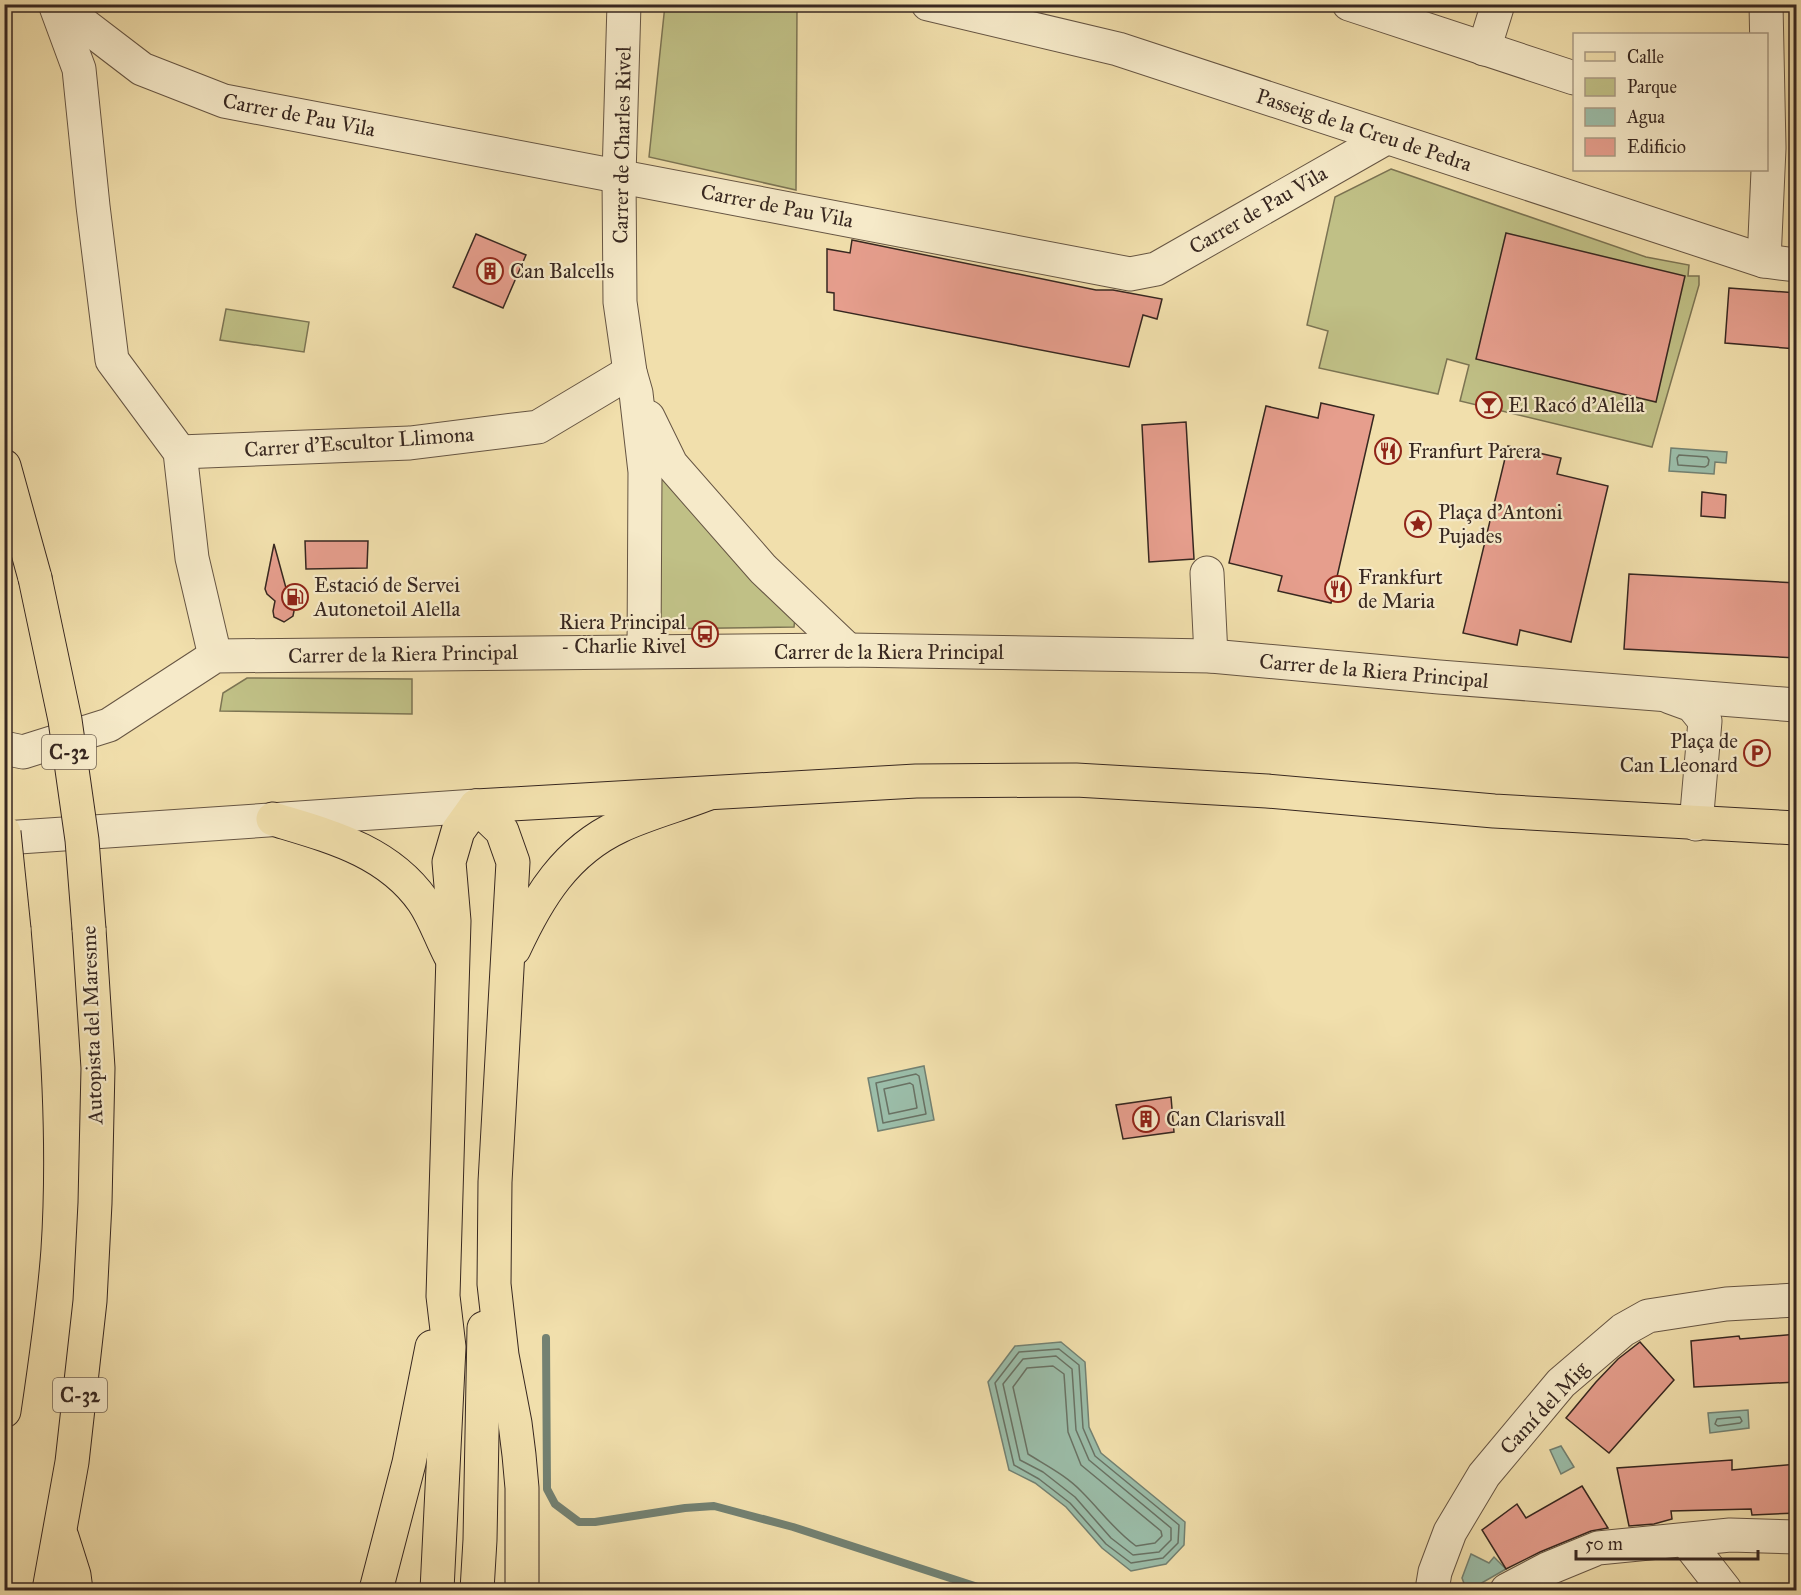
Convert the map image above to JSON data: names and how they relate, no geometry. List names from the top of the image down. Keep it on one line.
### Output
{"streets":{"main road":["C-32","Autopista del Maresme"],"street":["Carrer de Pau Vila","Passeig de la Creu de Pedra","Carrer de Charles Rivel","Carrer d'Escultor Llimona","Carrer de la Riera Principal","Camí del Mig"]},"crossings":[["Carrer de Pau Vila","Passeig de la Creu de Pedra"],["Carrer de Pau Vila","Carrer de Charles Rivel"],["Carrer de Charles Rivel","Carrer d'Escultor Llimona"],["Carrer de Charles Rivel","Carrer de la Riera Principal"]],"places":{"building":["Can Balcells","Can Clarisvall"],"bar":["El Racó d'Alella"],"restaurant":["Franfurt Parera","Frankfurt de Maria"],"place":["Plaça d'Antoni Pujades"],"fuel station":["Estació de Servei Autonetoil Alella"],"bus stop":["Riera Principal - Charlie Rivel"],"parking":["Plaça de Can Lleonard"]},"legend":["Calle","Parque","Agua","Edificio"],"scale_bar":"50 m"}
